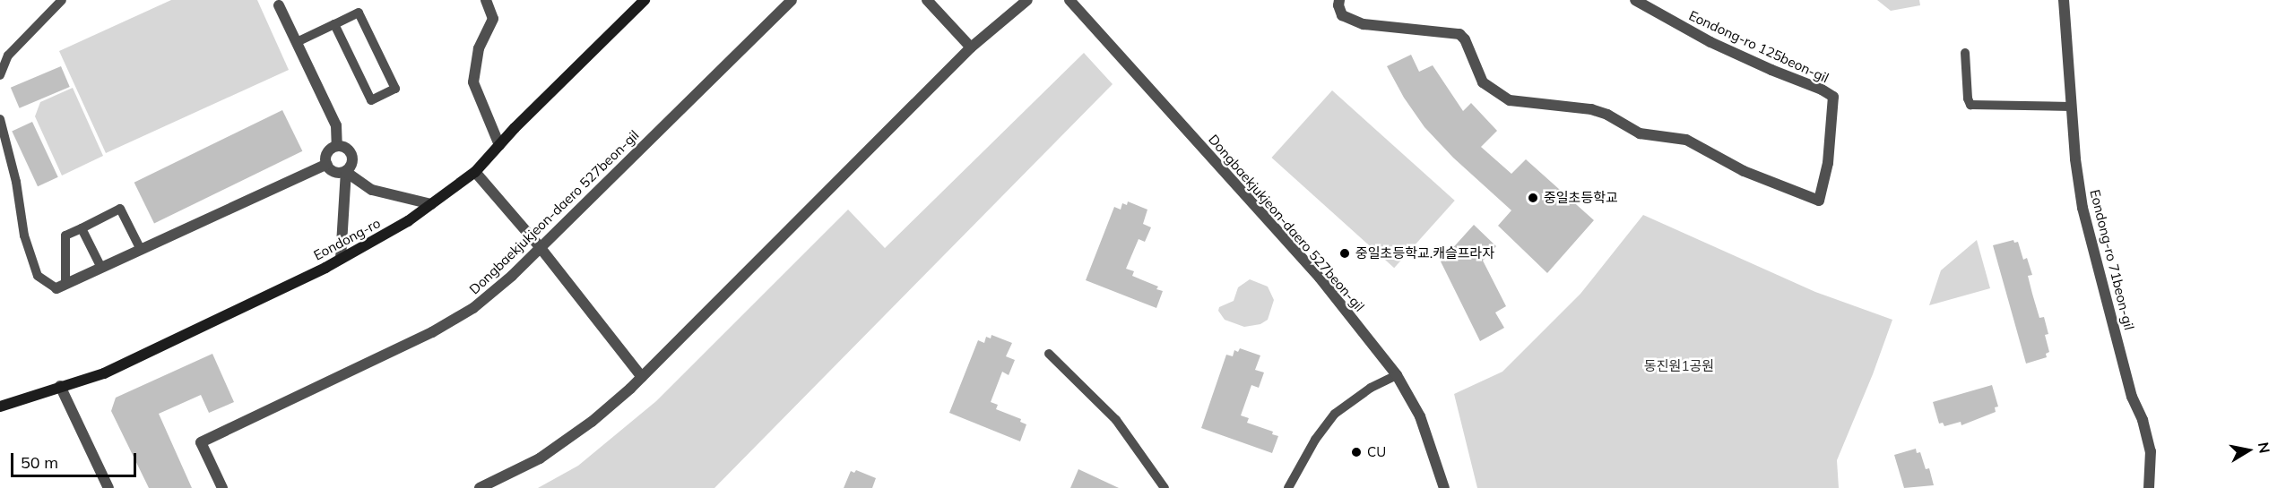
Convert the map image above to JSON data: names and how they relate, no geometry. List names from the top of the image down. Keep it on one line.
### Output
{"streets":{"main road":["Eondong-ro"],"street":["Eondong-ro 125beon-gil","Dongbaekjukjeon-daero 527beon-gil","Eondong-ro 71beon-gil"]},"parks":["동진원1공원"],"places":["중일초등학교","중일초등학교.캐슬프라자","CU"],"scale_bar":"50 m","north":"right"}
